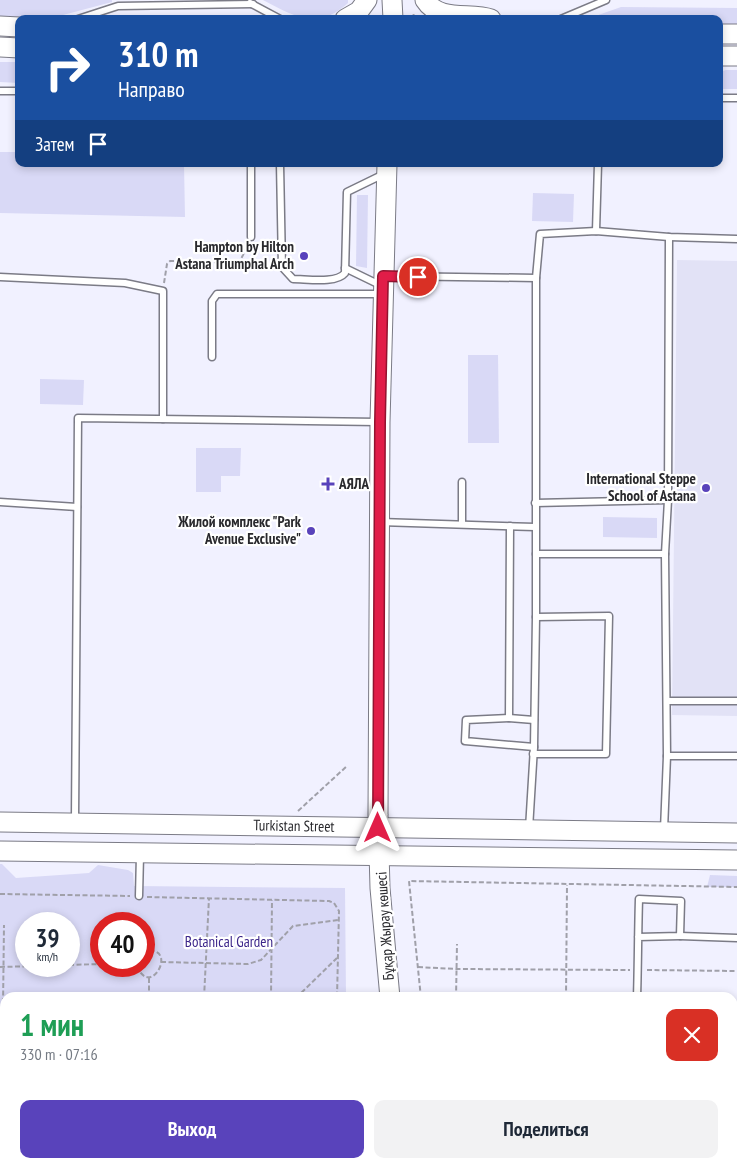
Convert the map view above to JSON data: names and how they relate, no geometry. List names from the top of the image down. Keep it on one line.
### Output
{"streets":{"main road":["Turkistan Street","Бұқар Жырау көшесі"]},"crossings":[["Turkistan Street","Бұқар Жырау көшесі"]],"parks":["Botanical Garden"],"places":{"other":["Hampton by Hilton Astana Triumphal Arch","International Steppe School of Astana","Жилой комплекс \"Park Avenue Exclusive\""],"health":["АЯЛА"]},"page":{"turn":["310 m","Направо"],"then":"Затем","speed":"39 km/h","limit":"40","heading":["1 мин","330 m · 07:16"],"buttons":["Выход","Поделиться"]}}
